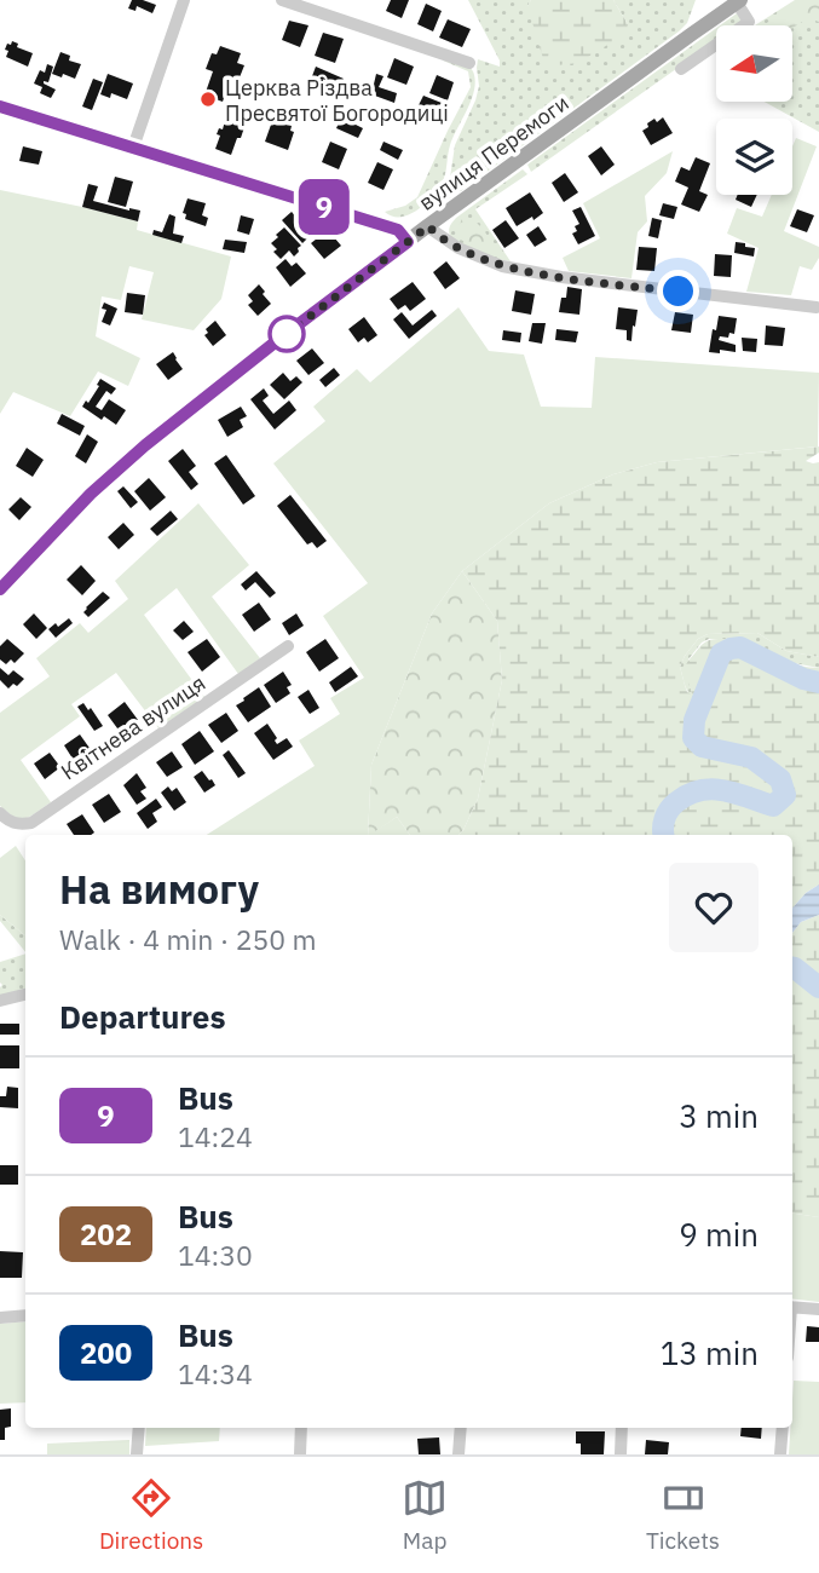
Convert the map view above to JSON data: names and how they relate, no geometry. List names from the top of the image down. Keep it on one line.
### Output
{"streets":{"main road":["вулиця Перемоги"],"street":["Квітнева вулиця"]},"places":["Церква Різдва Пресвятої Богородиці"],"lines":["bus line 9"],"north":"left","page":{"on_map":"9","heading":[["На вимогу","Walk · 4 min · 250 m"],"Departures"],"list":[{"mark":"9","name":"Bus","note":"14:24","value":"3 min"},{"mark":"202","name":"Bus","note":"14:30","value":"9 min"},{"mark":"200","name":"Bus","note":"14:34","value":"13 min"}],"tabs":["Directions","Map","Tickets"]}}
